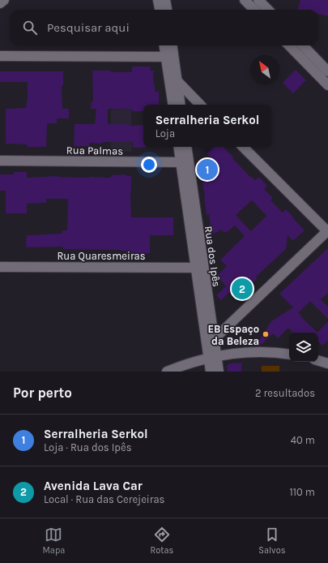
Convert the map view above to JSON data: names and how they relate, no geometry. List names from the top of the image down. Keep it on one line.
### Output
{"streets":{"street":["Rua Palmas","Rua Quaresmeiras","Rua dos Ipês"]},"crossings":[["Rua Palmas","Rua dos Ipês"],["Rua Quaresmeiras","Rua dos Ipês"]],"places":["EB Espaço da Beleza"],"north":"top left","page":{"search":"Pesquisar aqui","popup":["Serralheria Serkol","Loja"],"pins":["1","2"],"heading":["Por perto","2 resultados"],"list":[{"mark":"1","name":"Serralheria Serkol","note":"Loja · Rua dos Ipês","value":"40 m"},{"mark":"2","name":"Avenida Lava Car","note":"Local · Rua das Cerejeiras","value":"110 m"}],"nav":["Mapa","Rotas","Salvos"]}}
